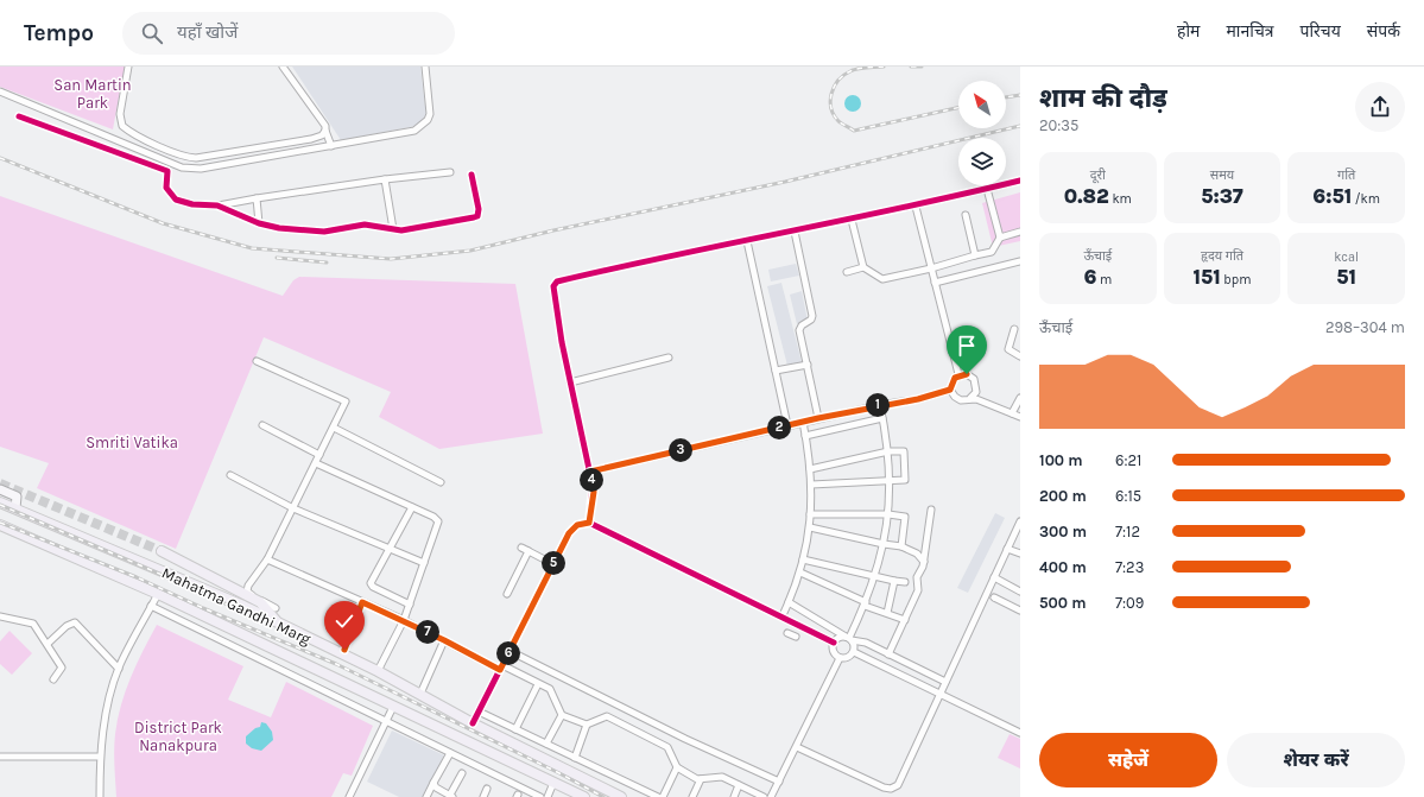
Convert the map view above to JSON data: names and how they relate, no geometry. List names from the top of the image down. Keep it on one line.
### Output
{"streets":{"main road":["Mahatma Gandhi Marg"]},"parks":["San Martin Park","Smriti Vatika","District Park Nanakpura"],"north":"top left","page":{"header":"Tempo","search":"यहाँ खोजें","nav":["होम","मानचित्र","परिचय","संपर्क"],"heading":["शाम की दौड़","20:35"],"stats":[["दूरी","0.82 km"],["समय","5:37"],["गति","6:51 /km"],["ऊँचाई","6 m"],["हृदय गति","151 bpm"],["kcal","51"]],"chart":["ऊँचाई","298–304 m"],"pins":["1","2","3","4","5","7","6"],"list":[{"name":"100 m","note":"6:21"},{"name":"200 m","note":"6:15"},{"name":"300 m","note":"7:12"},{"name":"400 m","note":"7:23"},{"name":"500 m","note":"7:09"}],"buttons":["सहेजें","शेयर करें"]}}
